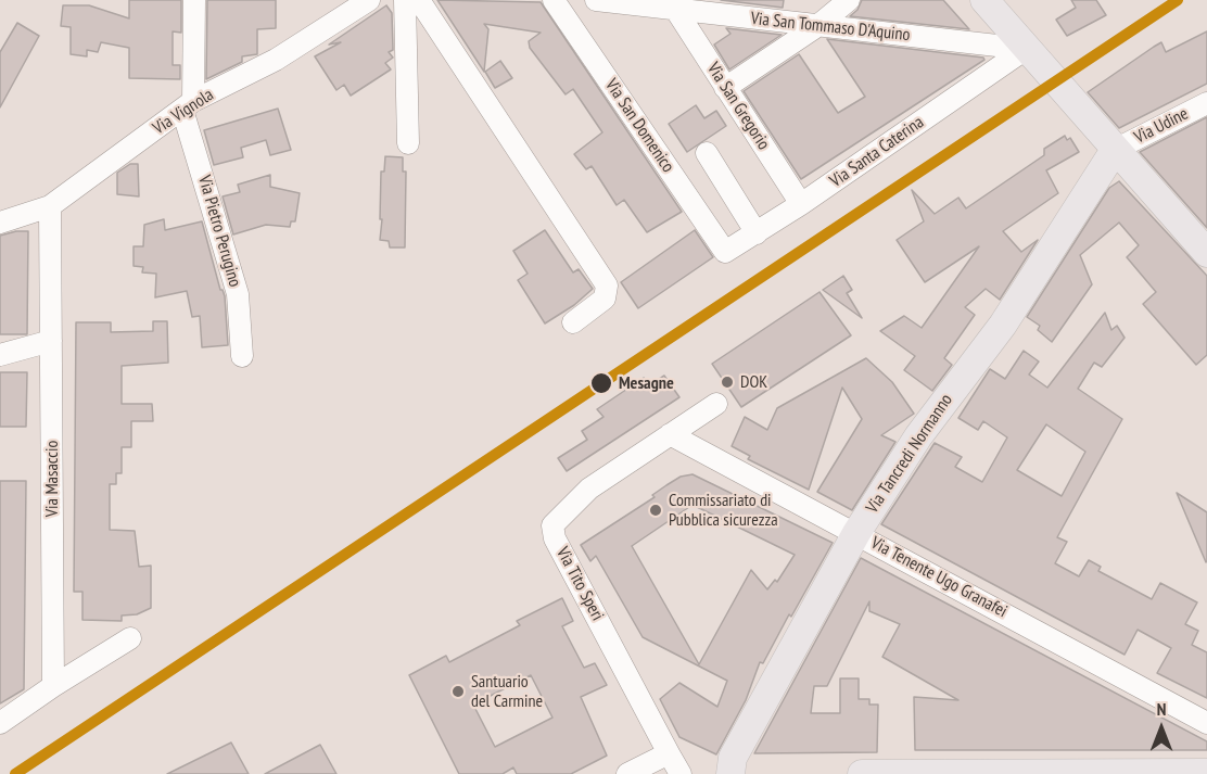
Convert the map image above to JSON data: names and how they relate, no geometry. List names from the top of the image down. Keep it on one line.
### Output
{"streets":{"main road":["Via Tancredi Normanno"],"street":["Via San Tommaso D'Aquino","Via San Gregorio","Via Vignola","Via San Domenico","Via Udine","Via Santa Caterina","Via Pietro Perugino","Via Masaccio","Via Tenente Ugo Granafei","Via Tito Speri"]},"crossings":[["Via San Tommaso D'Aquino","Via San Gregorio"],["Via San Tommaso D'Aquino","Via Santa Caterina"],["Via San Gregorio","Via Santa Caterina"],["Via Vignola","Via Pietro Perugino"],["Via Vignola","Via Masaccio"],["Via San Domenico","Via Santa Caterina"],["Via Udine","Via Tancredi Normanno"],["Via Tancredi Normanno","Via Tenente Ugo Granafei"],["Via Tenente Ugo Granafei","Via Tito Speri"]],"places":["DOK","Mesagne","Commissariato di Pubblica sicurezza","Santuario del Carmine"],"north":"top"}
